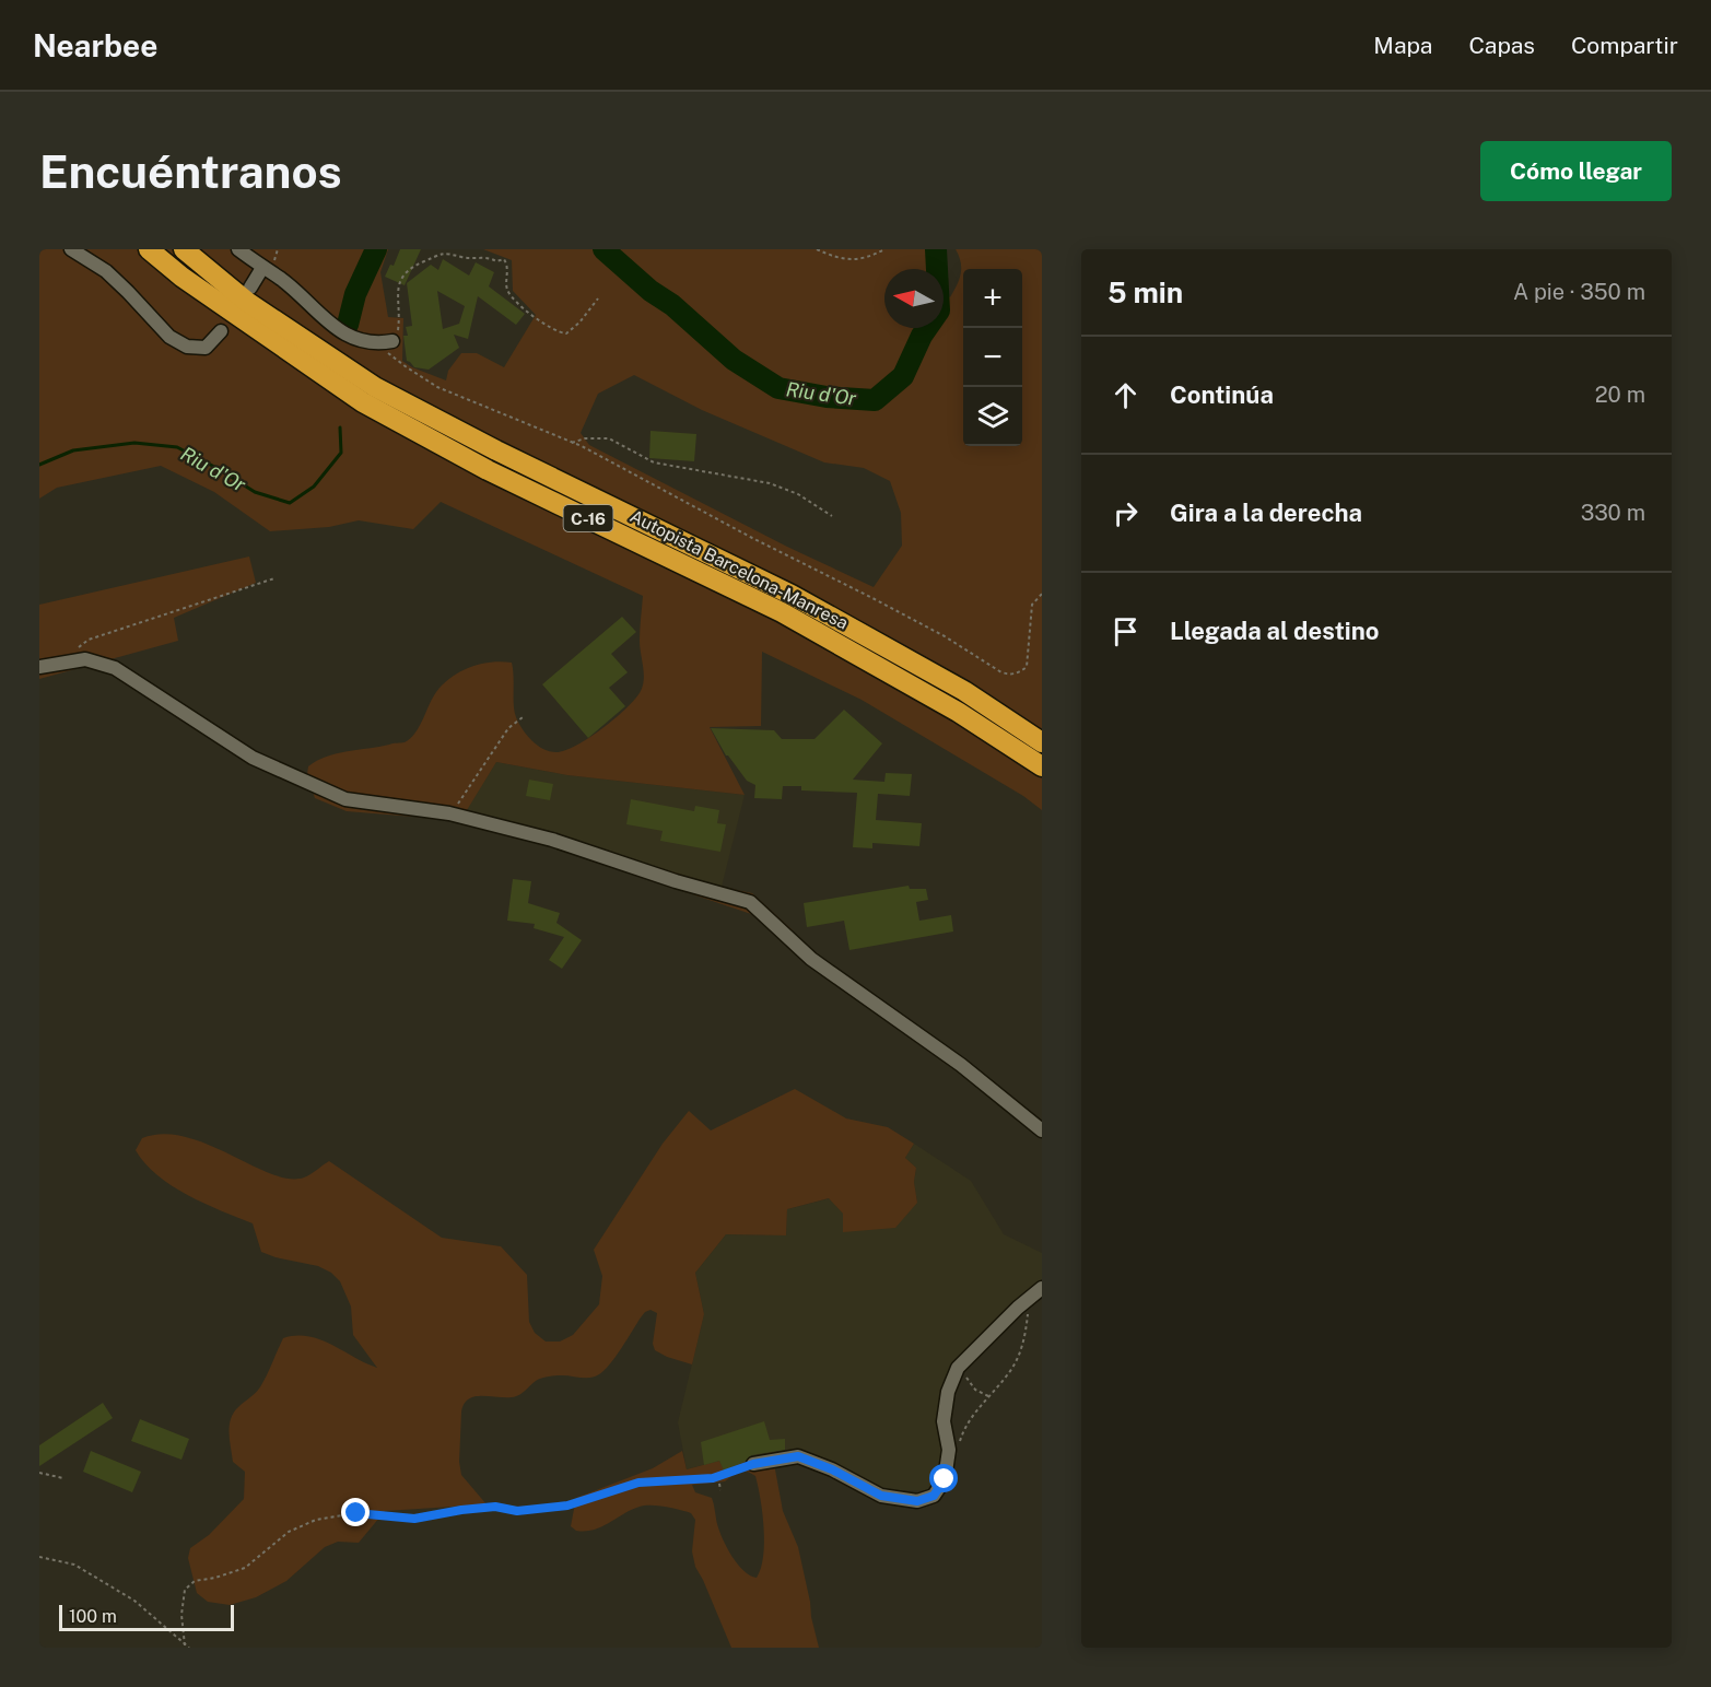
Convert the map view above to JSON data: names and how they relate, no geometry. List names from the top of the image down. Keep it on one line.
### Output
{"streets":{"highway":["C-16","Autopista Barcelona-Manresa"]},"water":["Riu d'Or"],"scale_bar":"100 m","north":"left","page":{"header":"Nearbee","nav":["Mapa","Capas","Compartir"],"buttons":"Cómo llegar","title":"Encuéntranos","heading":["5 min","A pie · 350 m"],"map_buttons":["+","−"],"list":[["Continúa","20 m"],["Gira a la derecha","330 m"],"Llegada al destino"],"scale":"100 m"}}
